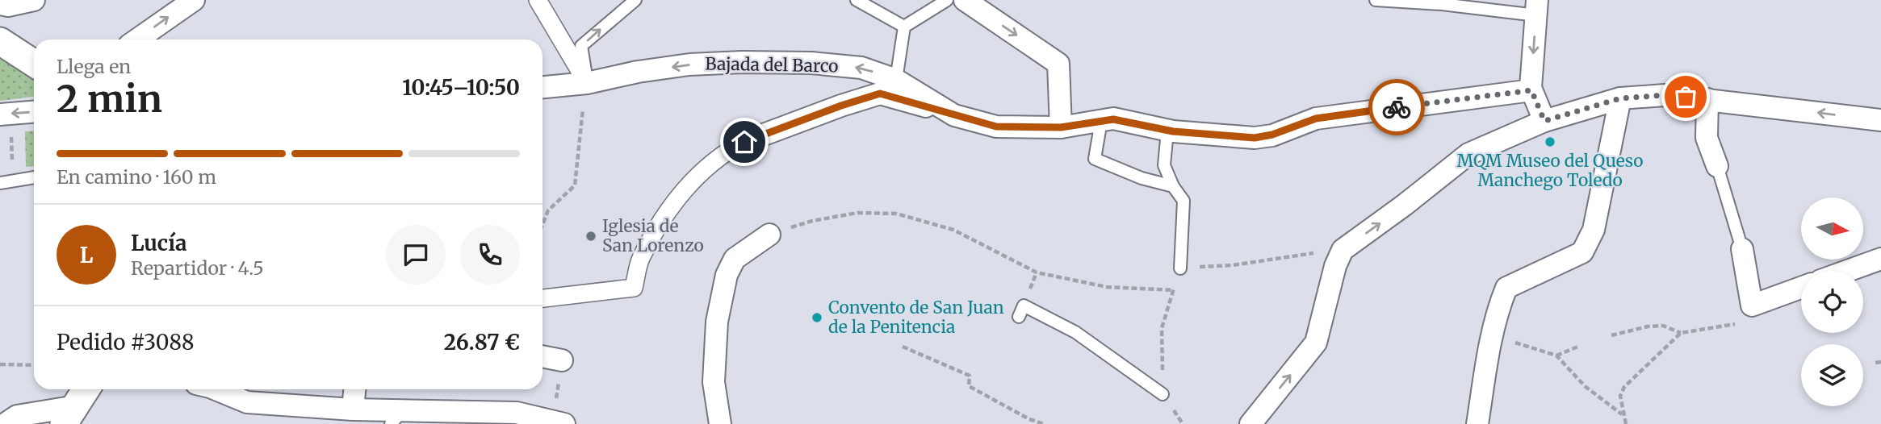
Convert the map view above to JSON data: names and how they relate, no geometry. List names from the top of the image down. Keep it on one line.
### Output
{"streets":{"street":["Bajada del Barco"]},"places":["MQM Museo del Queso Manchego Toledo","Iglesia de San Lorenzo","Convento de San Juan de la Penitencia"],"north":"right","page":{"heading":["2 min","Llega en","10:45–10:50"],"panel":["Lucía","Repartidor · 4.5","Pedido #3088","26.87 €"],"bar":"En camino · 160 m","round":"L"}}
